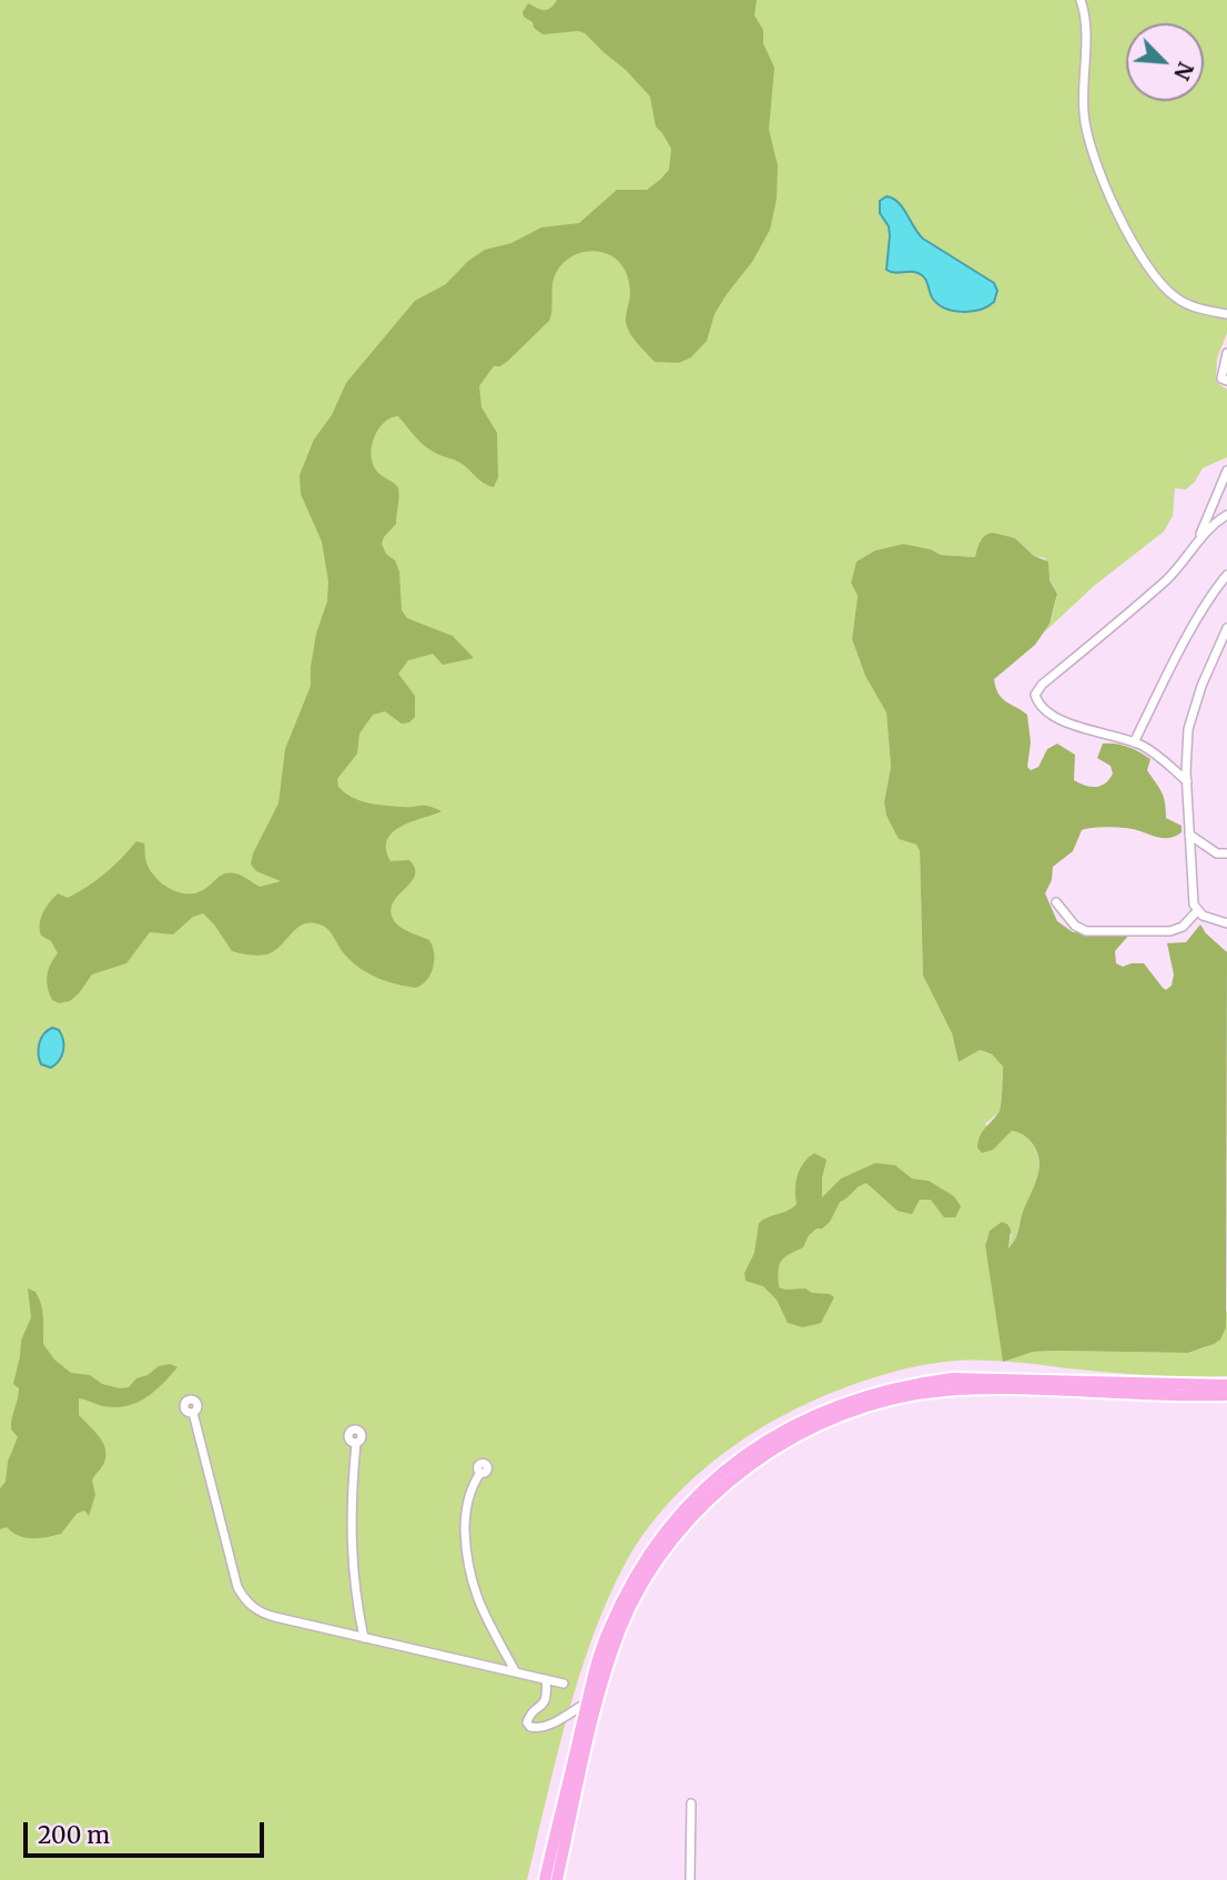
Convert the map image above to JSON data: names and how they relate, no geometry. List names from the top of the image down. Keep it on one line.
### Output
{"scale_bar":"200 m","north":"bottom right"}
